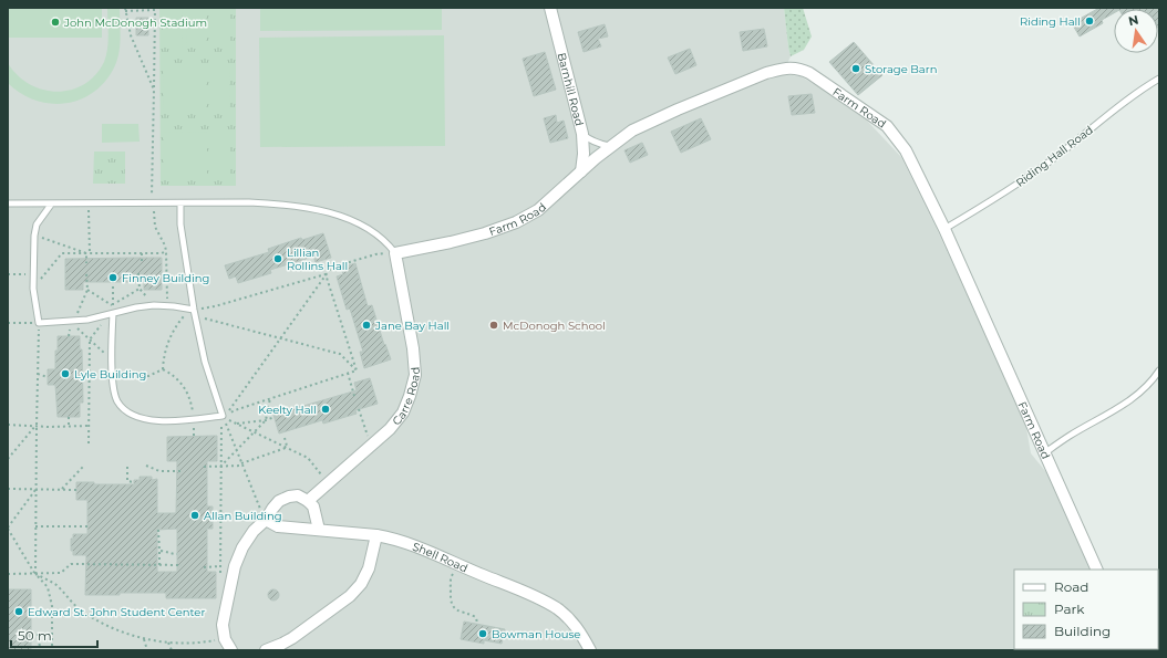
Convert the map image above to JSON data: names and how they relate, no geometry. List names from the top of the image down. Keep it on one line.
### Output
{"streets":{"street":["Barnhill Road","Farm Road","Carre Road","Shell Road"],"lane":["Riding Hall Road"]},"crossings":[["Barnhill Road","Farm Road"],["Farm Road","Riding Hall Road"],["Farm Road","Carre Road"]],"places":["Riding Hall","John McDonogh Stadium","Storage Barn","Lillian Rollins Hall","Finney Building","Jane Bay Hall","McDonogh School","Lyle Building","Keelty Hall","Allan Building","Edward St. John Student Center","Bowman House"],"legend":["Road","Park","Building"],"scale_bar":"50 m","north":"top"}
